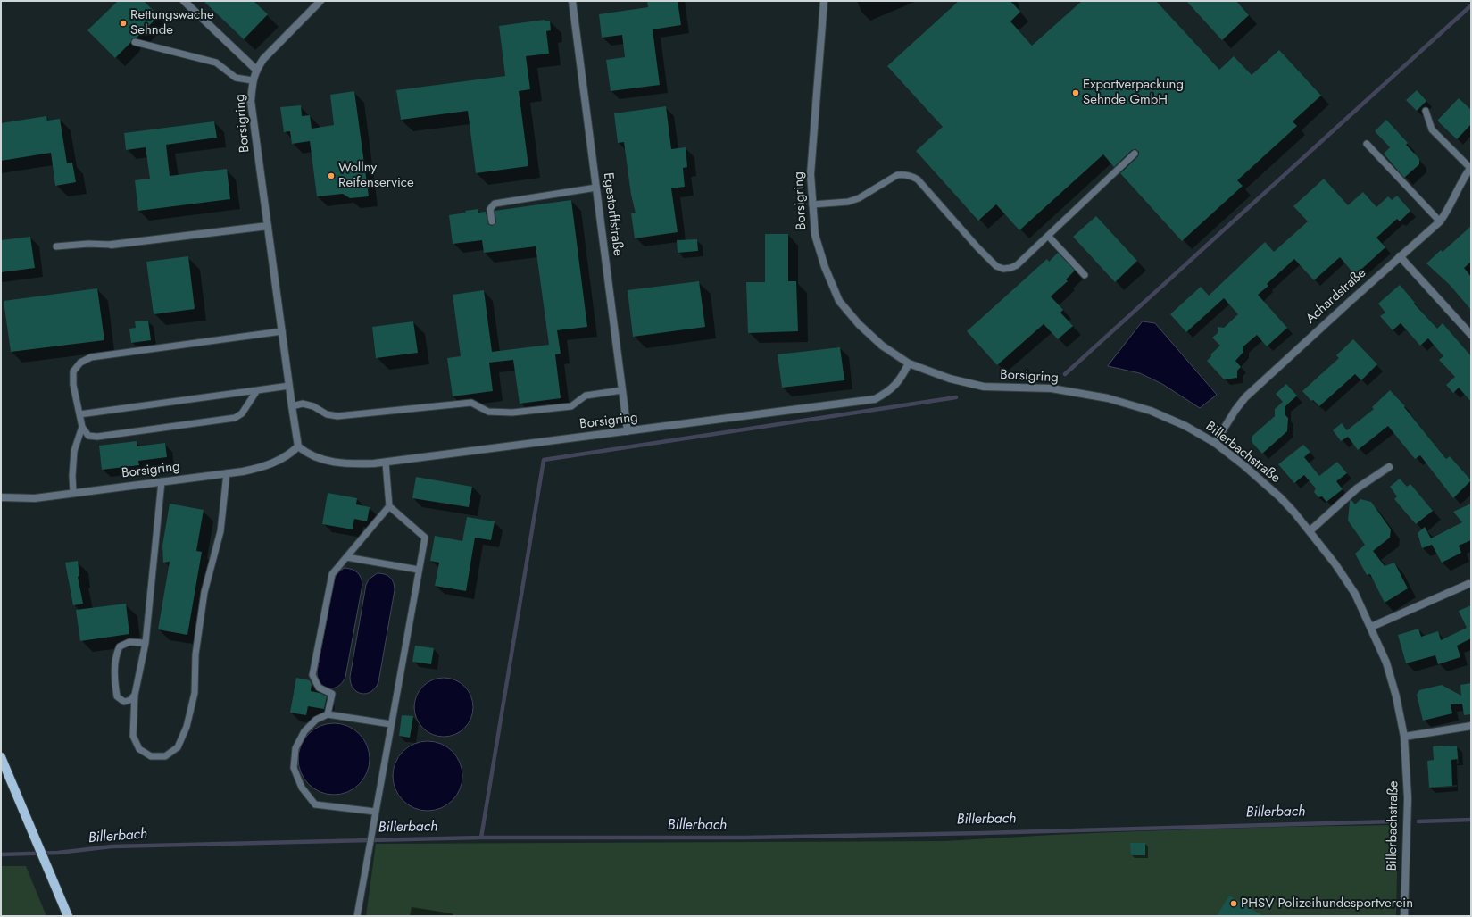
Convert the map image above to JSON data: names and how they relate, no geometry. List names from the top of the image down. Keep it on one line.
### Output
{"streets":{"street":["Borsigring","Egestorffstraße","Achardstraße","Billerbachstraße"]},"crossings":[["Borsigring","Egestorffstraße"],["Borsigring","Billerbachstraße"],["Achardstraße","Billerbachstraße"]],"water":["Billerbach"],"places":["Rettungswache Sehnde","Exportverpackung Sehnde GmbH","Wollny Reifenservice","PHSV Polizeihundesportverein"]}
